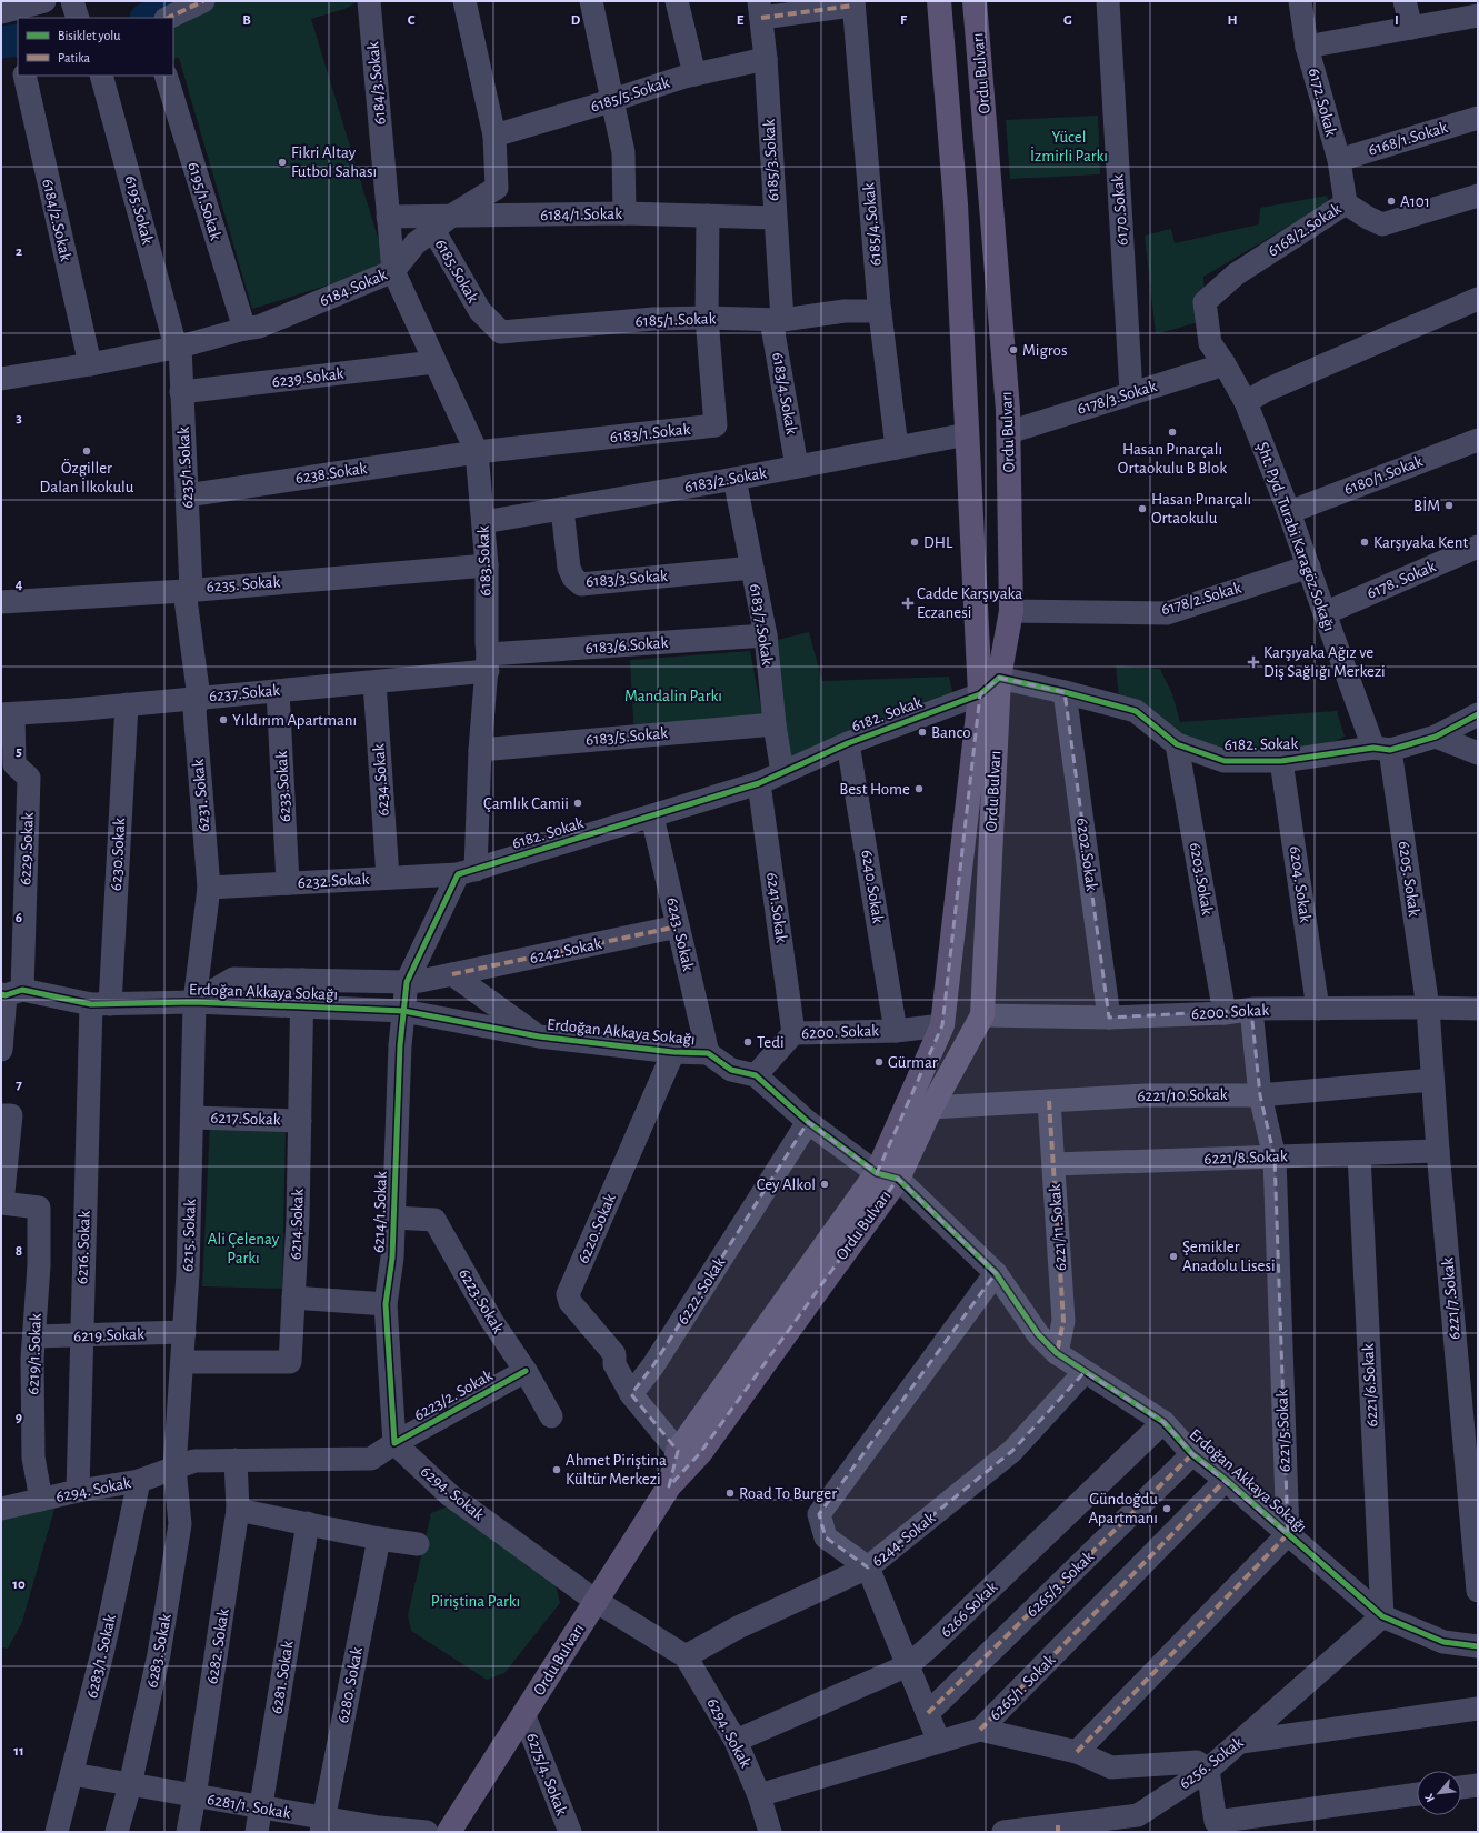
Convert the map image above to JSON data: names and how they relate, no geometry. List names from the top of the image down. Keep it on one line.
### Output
{"streets":{"main road":["Ordu Bulvarı"],"street":["6184/3.Sokak","6185/5.Sokak","6172.Sokak","6168/1.Sokak","6185/3.Sokak","6195/1.Sokak","6195.Sokak","6170.Sokak","6184/1.Sokak","6184/2.Sokak","6185/4.Sokak","6168/2.Sokak","6185.Sokak","6184.Sokak","6185/1.Sokak","6239.Sokak","6183/4.Sokak","6178/3.Sokak","6183/1.Sokak","6235/1.Sokak","6238.Sokak","6180/1.Sokak","6183/2.Sokak","Şht. Pyd. Turabi Karagöz Sokağı","6183.Sokak","6183/3.Sokak","6178. Sokak","6235. Sokak","6178/2.Sokak","6183/7.Sokak","6183/6.Sokak","6237.Sokak","6182. Sokak","6183/5.Sokak","6234.Sokak","6233.Sokak","6231. Sokak","6229.Sokak","6230.Sokak","6202.Sokak","6203.Sokak","6205. Sokak","6232.Sokak","6204. Sokak","6240.Sokak","6241.Sokak","6243. Sokak","6242.Sokak","Erdoğan Akkaya Sokağı","6200. Sokak","6221/10.Sokak","6217.Sokak","6221/8.Sokak","6214/1.Sokak","6214.Sokak","6221/11.Sokak","6220.Sokak","6215. Sokak","6216. Sokak","6222. Sokak","6221/7.Sokak","6223.Sokak","6219.Sokak","6219/1.Sokak","6221/6.Sokak","6223/2. Sokak","6221/5.Sokak","6294. Sokak","6244. Sokak","6265/3. Sokak","6266 Sokak","6282. Sokak","6283. Sokak","6283/1. Sokak","6281. Sokak","6280. Sokak","6265/1. Sokak","6256. Sokak","6275/4. Sokak","6281/1. Sokak"]},"crossings":[["Ordu Bulvarı","6178/3.Sokak"],["Ordu Bulvarı","6183/2.Sokak"],["Ordu Bulvarı","6178/2.Sokak"],["Ordu Bulvarı","6182. Sokak"],["Ordu Bulvarı","Erdoğan Akkaya Sokağı"],["Ordu Bulvarı","6200. Sokak"],["Ordu Bulvarı","6221/10.Sokak"],["Ordu Bulvarı","6294. Sokak"],["Ordu Bulvarı","6275/4. Sokak"],["6184/3.Sokak","6184/1.Sokak"],["6184/3.Sokak","6184.Sokak"],["6184/3.Sokak","6183.Sokak"],["6185/5.Sokak","6185/3.Sokak"],["6185/5.Sokak","6184.Sokak"],["6172.Sokak","6168/1.Sokak"],["6172.Sokak","6168/2.Sokak"],["6185/3.Sokak","6184/1.Sokak"],["6185/3.Sokak","6185/1.Sokak"],["6185/3.Sokak","6183/4.Sokak"],["6195/1.Sokak","6184.Sokak"],["6195.Sokak","6184.Sokak"],["6195.Sokak","6235/1.Sokak"],["6170.Sokak","6178/3.Sokak"],["6184/1.Sokak","6185.Sokak"],["6184/1.Sokak","6184.Sokak"],["6184/2.Sokak","6184.Sokak"],["6185/4.Sokak","6185/1.Sokak"],["6185/4.Sokak","6183/2.Sokak"],["6168/2.Sokak","6178/3.Sokak"],["6168/2.Sokak","Şht. Pyd. Turabi Karagöz Sokağı"],["6185.Sokak","6184.Sokak"],["6185.Sokak","6185/1.Sokak"],["6184.Sokak","6235/1.Sokak"],["6184.Sokak","6183.Sokak"],["6185/1.Sokak","6183/4.Sokak"],["6185/1.Sokak","6183/1.Sokak"],["6239.Sokak","6235/1.Sokak"],["6239.Sokak","6183.Sokak"],["6183/4.Sokak","6183/2.Sokak"],["6178/3.Sokak","Şht. Pyd. Turabi Karagöz Sokağı"],["6183/1.Sokak","6238.Sokak"],["6183/1.Sokak","6183.Sokak"],["6235/1.Sokak","6238.Sokak"],["6235/1.Sokak","6235. Sokak"],["6235/1.Sokak","6231. Sokak"],["6238.Sokak","6183.Sokak"],["6180/1.Sokak","Şht. Pyd. Turabi Karagöz Sokağı"],["6183/2.Sokak","6183.Sokak"],["6183/2.Sokak","6183/3.Sokak"],["6183/2.Sokak","6183/7.Sokak"],["Şht. Pyd. Turabi Karagöz Sokağı","6178. Sokak"],["Şht. Pyd. Turabi Karagöz Sokağı","6178/2.Sokak"],["Şht. Pyd. Turabi Karagöz Sokağı","6182. Sokak"],["Şht. Pyd. Turabi Karagöz Sokağı","6205. Sokak"],["6183.Sokak","6235. Sokak"],["6183.Sokak","6183/6.Sokak"],["6183.Sokak","6237.Sokak"],["6183.Sokak","6182. Sokak"],["6183.Sokak","6183/5.Sokak"],["6183.Sokak","6232.Sokak"],["6183/3.Sokak","6183/7.Sokak"],["6235. Sokak","6231. Sokak"],["6183/7.Sokak","6183/6.Sokak"],["6183/7.Sokak","6182. Sokak"],["6183/7.Sokak","6183/5.Sokak"],["6183/6.Sokak","6237.Sokak"],["6237.Sokak","6234.Sokak"],["6237.Sokak","6233.Sokak"],["6237.Sokak","6231. Sokak"],["6237.Sokak","6229.Sokak"],["6237.Sokak","6230.Sokak"],["6182. Sokak","6202.Sokak"],["6182. Sokak","6203.Sokak"],["6182. Sokak","6205. Sokak"],["6182. Sokak","6232.Sokak"],["6182. Sokak","6204. Sokak"],["6182. Sokak","6240.Sokak"],["6182. Sokak","6241.Sokak"],["6182. Sokak","6243. Sokak"],["6234.Sokak","6232.Sokak"],["6233.Sokak","6232.Sokak"],["6231. Sokak","6232.Sokak"],["6231. Sokak","Erdoğan Akkaya Sokağı"],["6231. Sokak","6215. Sokak"],["6229.Sokak","Erdoğan Akkaya Sokağı"],["6230.Sokak","Erdoğan Akkaya Sokağı"],["6230.Sokak","6216. Sokak"],["6202.Sokak","6200. Sokak"],["6203.Sokak","6200. Sokak"],["6205. Sokak","6200. Sokak"],["6205. Sokak","6221/7.Sokak"],["6204. Sokak","6200. Sokak"],["6240.Sokak","6200. Sokak"],["6241.Sokak","6200. Sokak"],["6243. Sokak","6242.Sokak"],["6243. Sokak","Erdoğan Akkaya Sokağı"],["6242.Sokak","Erdoğan Akkaya Sokağı"],["Erdoğan Akkaya Sokağı","6200. Sokak"],["Erdoğan Akkaya Sokağı","6214/1.Sokak"],["Erdoğan Akkaya Sokağı","6214.Sokak"],["Erdoğan Akkaya Sokağı","6221/11.Sokak"],["Erdoğan Akkaya Sokağı","6220.Sokak"],["Erdoğan Akkaya Sokağı","6215. Sokak"],["Erdoğan Akkaya Sokağı","6216. Sokak"],["Erdoğan Akkaya Sokağı","6222. Sokak"],["Erdoğan Akkaya Sokağı","6221/6.Sokak"],["Erdoğan Akkaya Sokağı","6221/5.Sokak"],["Erdoğan Akkaya Sokağı","6244. Sokak"],["Erdoğan Akkaya Sokağı","6265/3. Sokak"],["Erdoğan Akkaya Sokağı","6266 Sokak"],["Erdoğan Akkaya Sokağı","6265/1. Sokak"],["Erdoğan Akkaya Sokağı","6256. Sokak"],["6200. Sokak","6221/7.Sokak"],["6200. Sokak","6221/5.Sokak"],["6221/10.Sokak","6221/11.Sokak"],["6221/10.Sokak","6221/7.Sokak"],["6221/10.Sokak","6221/5.Sokak"],["6217.Sokak","6214.Sokak"],["6217.Sokak","6215. Sokak"],["6221/8.Sokak","6221/11.Sokak"],["6221/8.Sokak","6221/7.Sokak"],["6221/8.Sokak","6221/6.Sokak"],["6221/8.Sokak","6221/5.Sokak"],["6214/1.Sokak","6223.Sokak"],["6214/1.Sokak","6223/2. Sokak"],["6214/1.Sokak","6294. Sokak"],["6214.Sokak","6215. Sokak"],["6220.Sokak","6222. Sokak"],["6215. Sokak","6219.Sokak"],["6215. Sokak","6294. Sokak"],["6215. Sokak","6283. Sokak"],["6216. Sokak","6219.Sokak"],["6216. Sokak","6294. Sokak"],["6223.Sokak","6223/2. Sokak"],["6219.Sokak","6219/1.Sokak"],["6219/1.Sokak","6294. Sokak"],["6221/6.Sokak","6256. Sokak"],["6223/2. Sokak","6294. Sokak"],["6294. Sokak","6244. Sokak"],["6294. Sokak","6266 Sokak"],["6294. Sokak","6282. Sokak"],["6294. Sokak","6283. Sokak"],["6294. Sokak","6283/1. Sokak"],["6294. Sokak","6265/1. Sokak"],["6282. Sokak","6281/1. Sokak"],["6283. Sokak","6281/1. Sokak"],["6283/1. Sokak","6281/1. Sokak"],["6281. Sokak","6281/1. Sokak"],["6280. Sokak","6281/1. Sokak"]],"parks":["Yücel İzmirli Parkı","Mandalin Parkı","Ali Çelenay Parkı","Piriştina Parkı"],"places":{"other":["Fikri Altay Futbol Sahası","A101","Migros","Hasan Pınarçalı Ortaokulu B Blok","Özgiller Dalan İlkokulu","BİM","Hasan Pınarçalı Ortaokulu","DHL","Karşıyaka Kent","Yıldırım Apartmanı","Banco","Best Home","Çamlık Camii","Tedi","Gürmar","Cey Alkol","Şemikler Anadolu Lisesi","Ahmet Piriştina Kültür Merkezi","Road To Burger","Gündoğdu Apartmanı"],"health":["Cadde Karşıyaka Eczanesi","Karşıyaka Ağız ve Diş Sağlığı Merkezi"]},"legend":["Bisiklet yolu","Patika"],"north":"bottom left","grid":{"columns":["B","C","D","E","F","G","H","I"],"rows":["2","3","4","5","6","7","8","9","10","11"]}}
